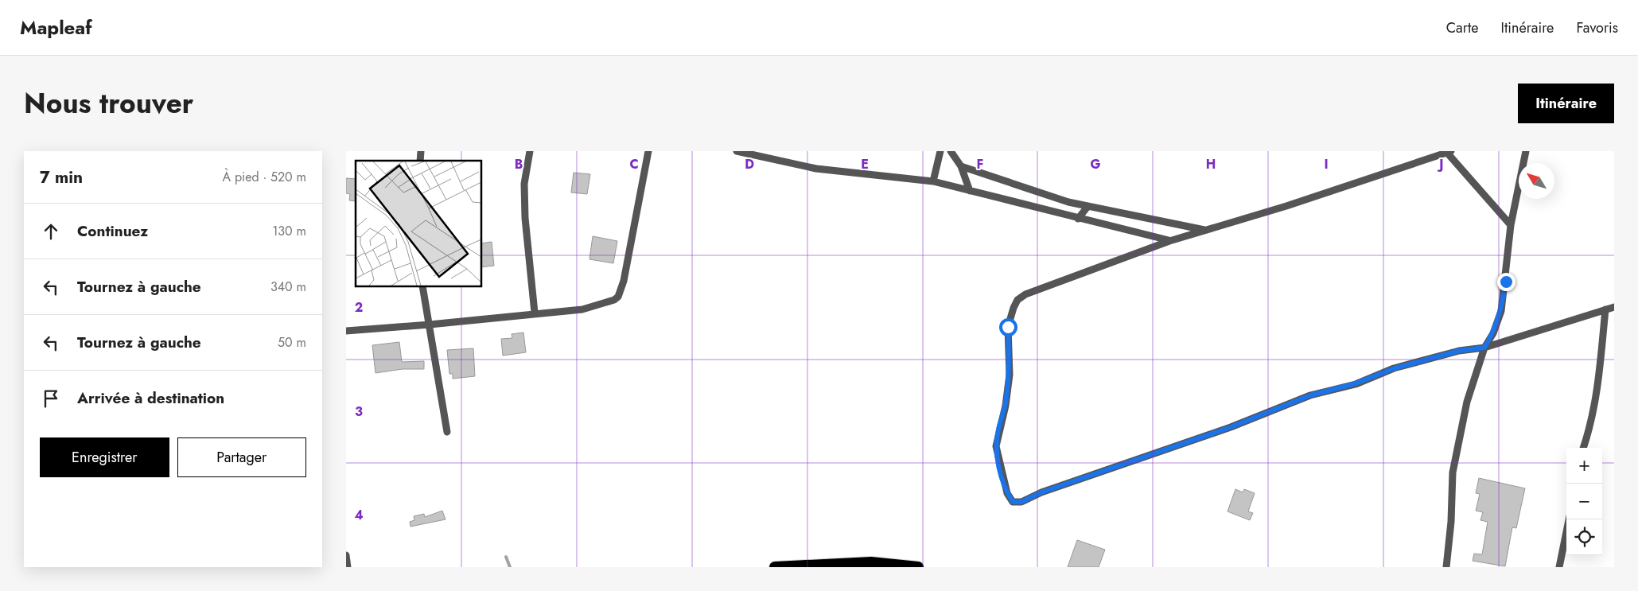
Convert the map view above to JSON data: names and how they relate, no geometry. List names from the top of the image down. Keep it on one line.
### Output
{"north":"top left","page":{"header":"Mapleaf","nav":["Carte","Itinéraire","Favoris"],"title":"Nous trouver","buttons":["Itinéraire",["Enregistrer","Partager"]],"heading":["7 min","À pied · 520 m"],"list":[["Continuez","130 m"],["Tournez à gauche","340 m"],["Tournez à gauche","50 m"],"Arrivée à destination"],"map_buttons":["+","−"]},"grid":{"columns":["B","C","D","E","F","G","H","I","J"],"rows":["2","3","4"]}}
